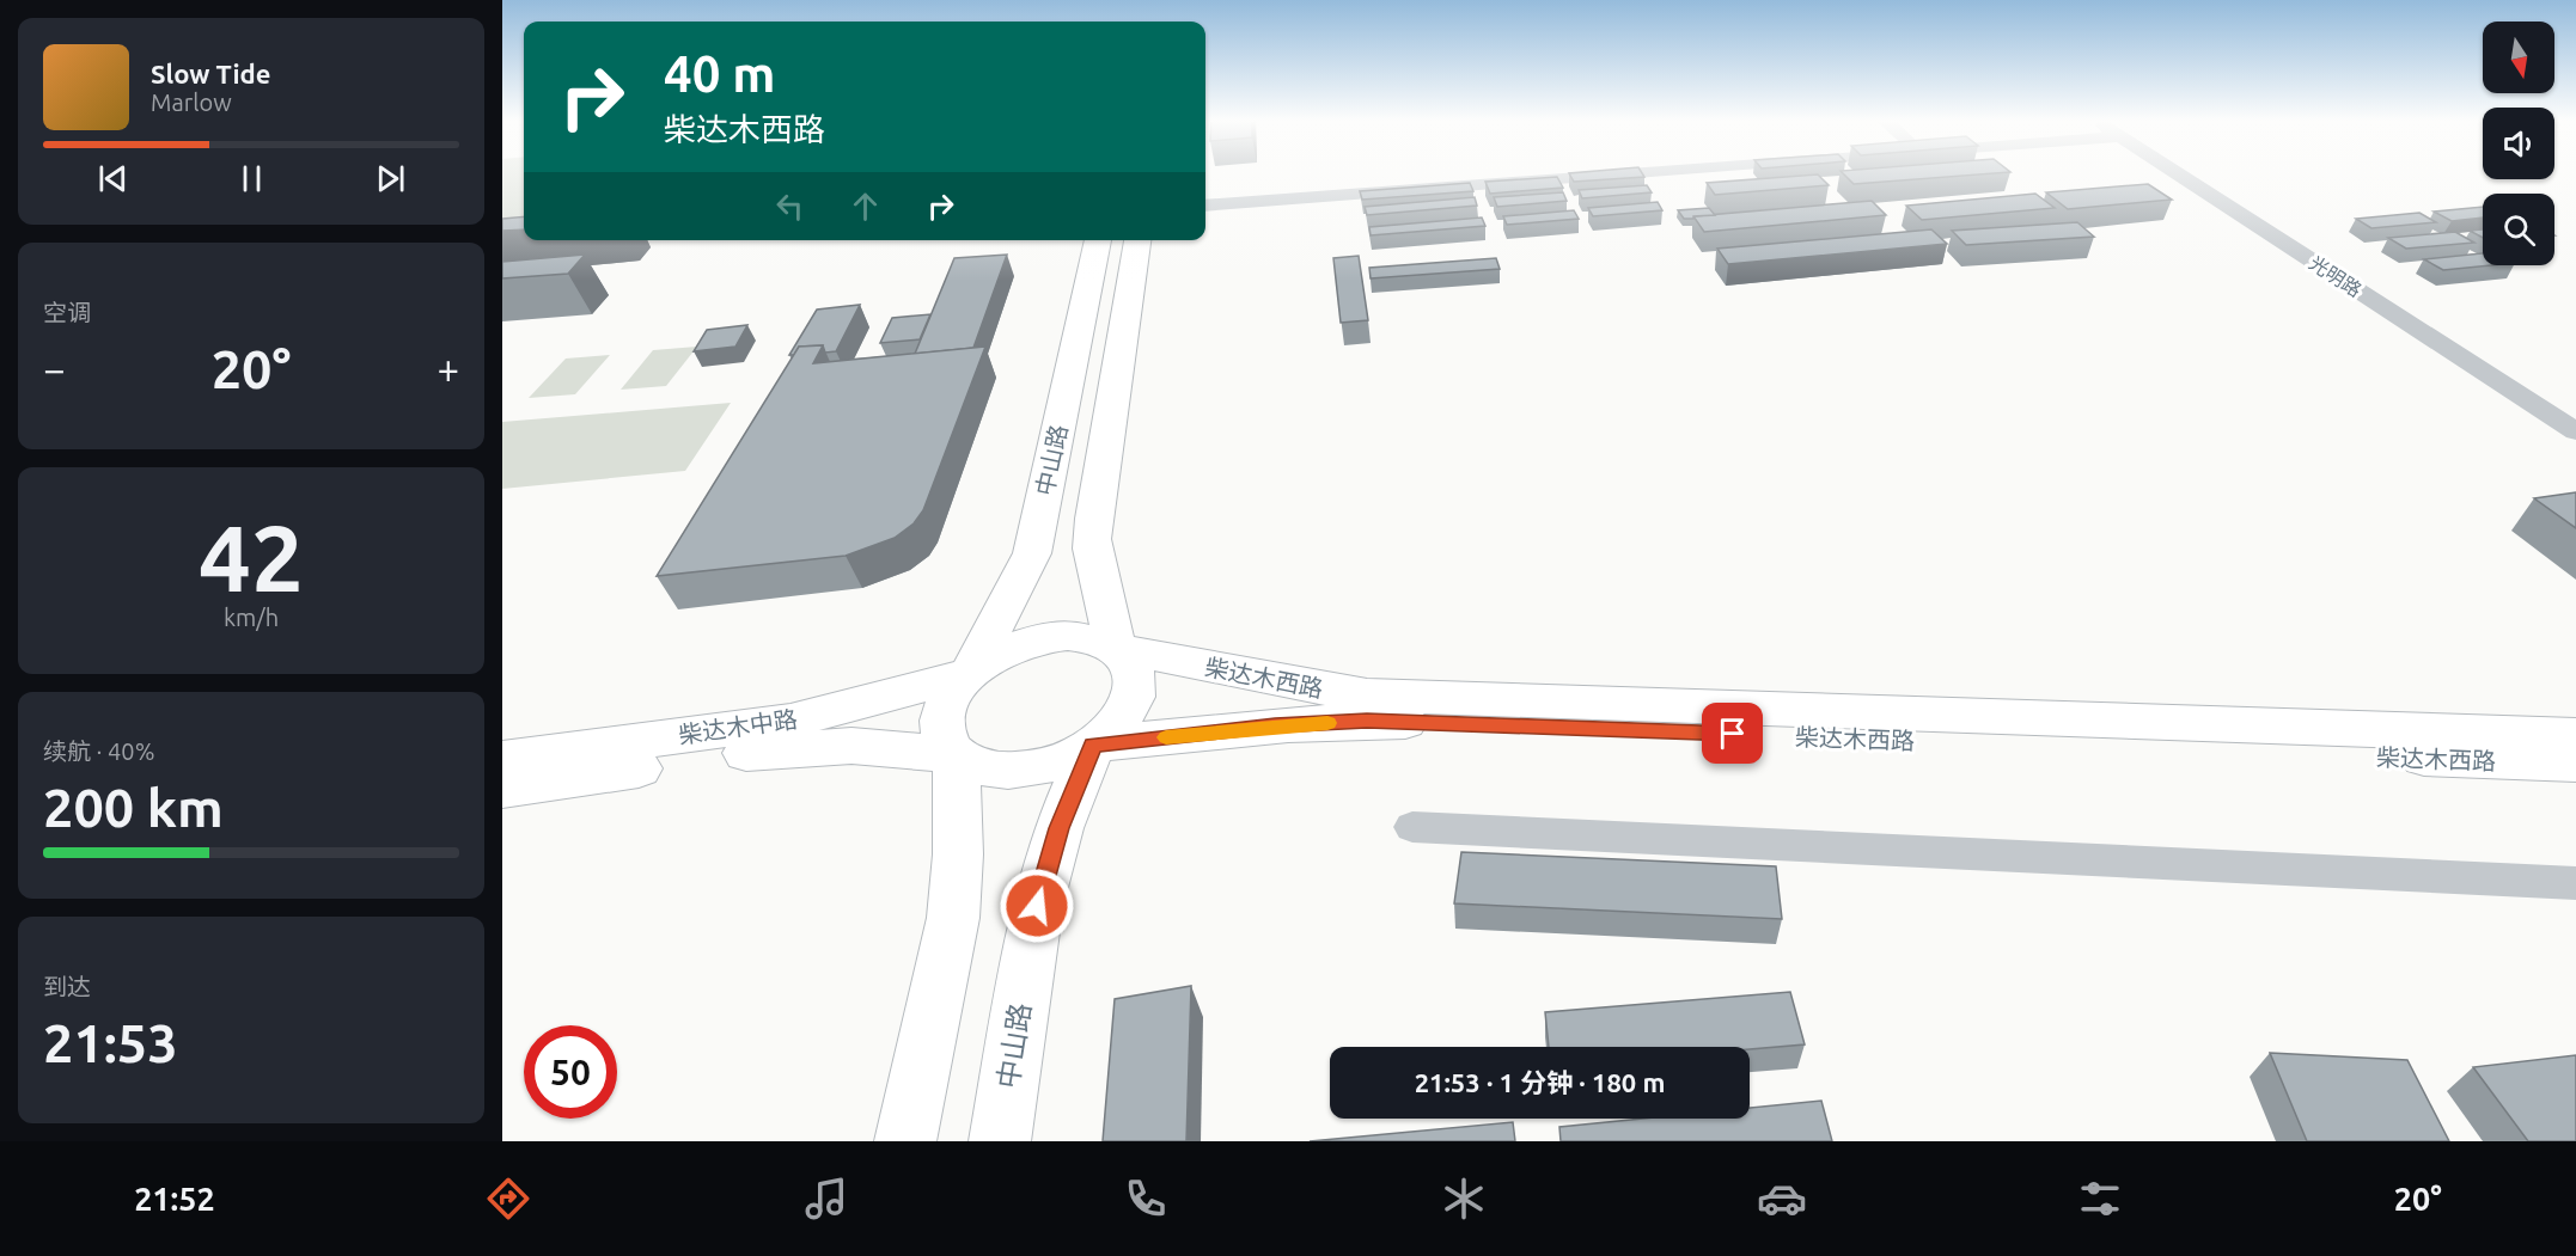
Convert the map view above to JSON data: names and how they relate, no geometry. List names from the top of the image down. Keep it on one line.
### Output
{"streets":{"main road":["中山路","柴达木西路","柴达木中路"],"street":["光明路"]},"crossings":[["中山路","柴达木西路"],["中山路","柴达木中路"],["柴达木西路","柴达木中路"]],"north":"bottom","page":{"turn":["40 m","柴达木西路"],"song":["Slow Tide","Marlow"],"tile":["空调",["42","km/h"],["续航 · 40%","200 km"],["到达","21:53"]],"heat":["−","20°","+"],"limit":"50","trip":"21:53 · 1 分钟 · 180 m","tabs":["21:52","20°"]}}
